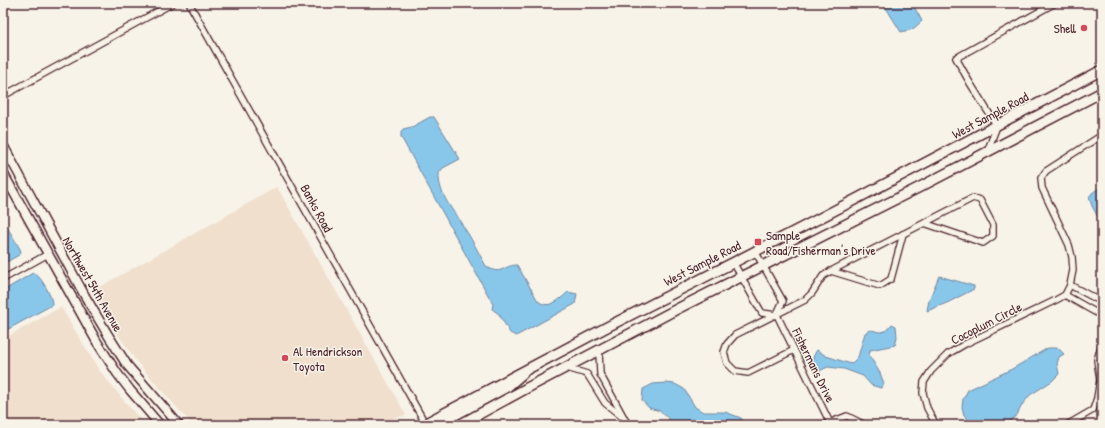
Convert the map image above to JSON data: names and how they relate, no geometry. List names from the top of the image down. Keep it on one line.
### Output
{"streets":{"main road":["West Sample Road"],"street":["Banks Road","Northwest 54th Avenue","Cocoplum Circle","Fishermans Drive"]},"crossings":[["West Sample Road","Banks Road"]],"places":{"other":["Shell","Al Hendrickson Toyota"],"transit":["Sample Road/Fisherman's Drive"]}}
